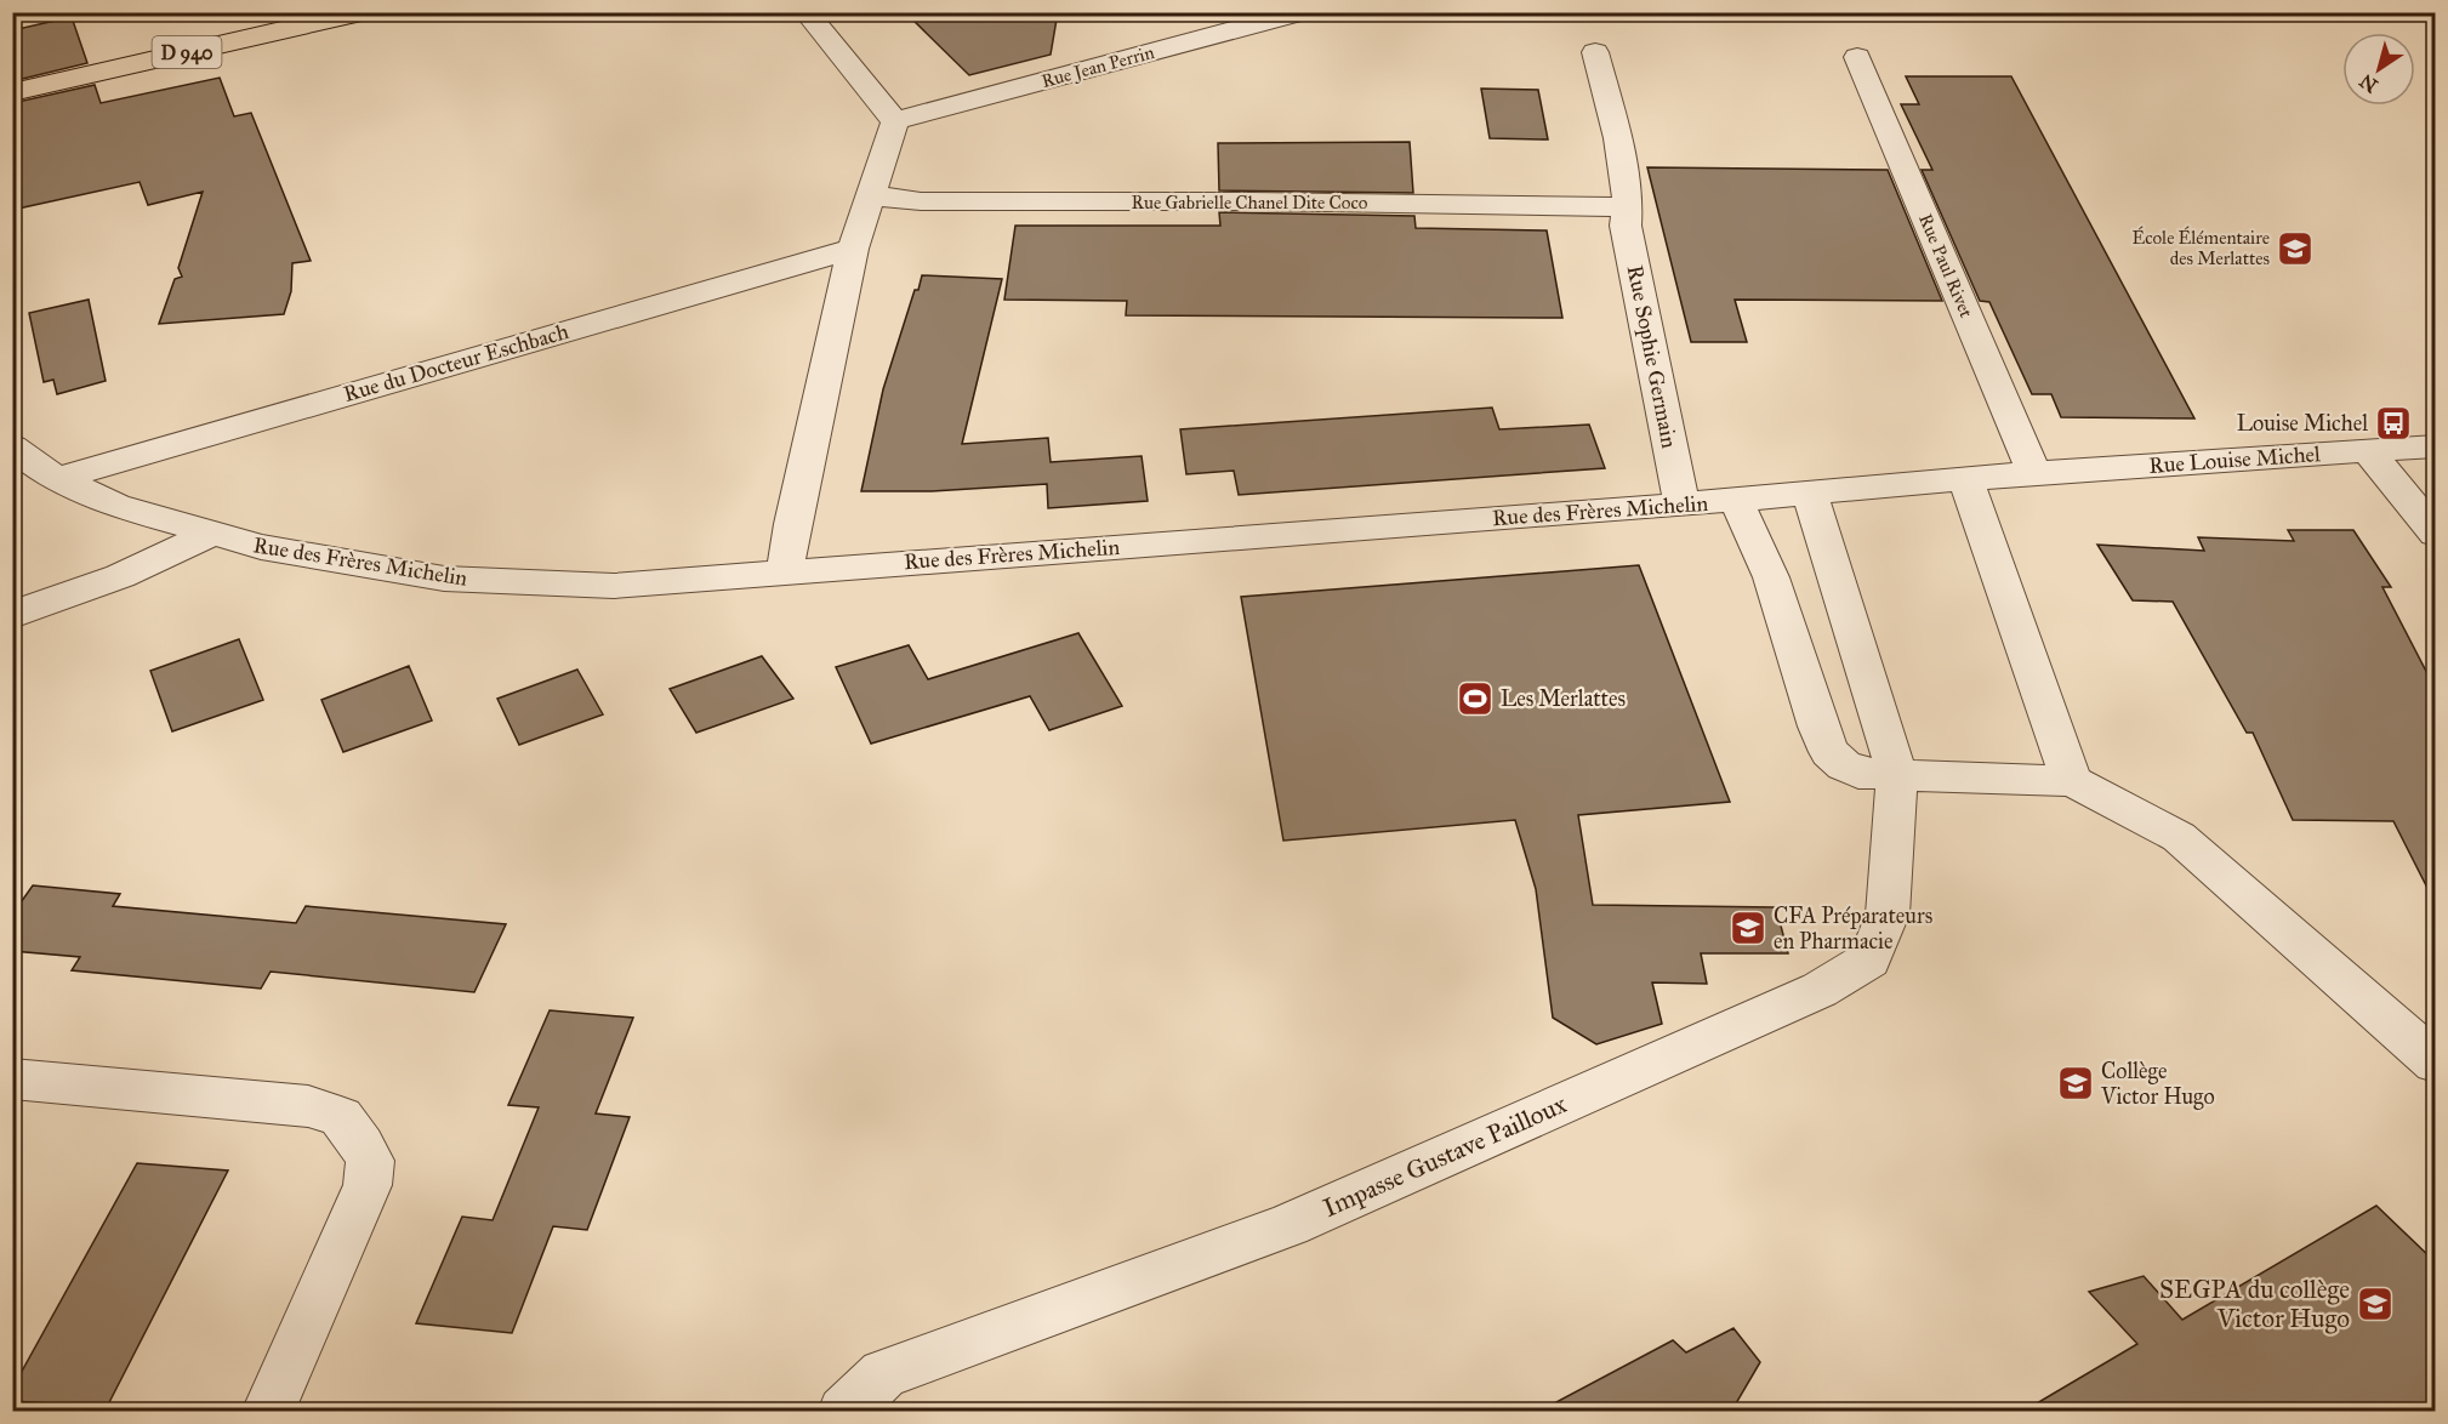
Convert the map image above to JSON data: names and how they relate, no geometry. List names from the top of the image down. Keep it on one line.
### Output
{"streets":{"main road":["D 940"],"street":["Rue Jean Perrin","Rue Gabrielle Chanel Dite Coco","Rue Paul Rivet","Rue Sophie Germain","Rue du Docteur Eschbach","Rue Louise Michel","Rue des Frères Michelin","Impasse Gustave Pailloux"]},"crossings":[["Rue Gabrielle Chanel Dite Coco","Rue Sophie Germain"],["Rue Paul Rivet","Rue Louise Michel"],["Rue Paul Rivet","Rue des Frères Michelin"],["Rue Sophie Germain","Rue des Frères Michelin"],["Rue du Docteur Eschbach","Rue des Frères Michelin"],["Rue Louise Michel","Rue des Frères Michelin"]],"places":{"school or university":["École Élémentaire des Merlattes","CFA Préparateurs en Pharmacie","Collège Victor Hugo","SEGPA du collège Victor Hugo"],"bus stop":["Louise Michel"],"sports":["Les Merlattes"]},"north":"bottom left"}
